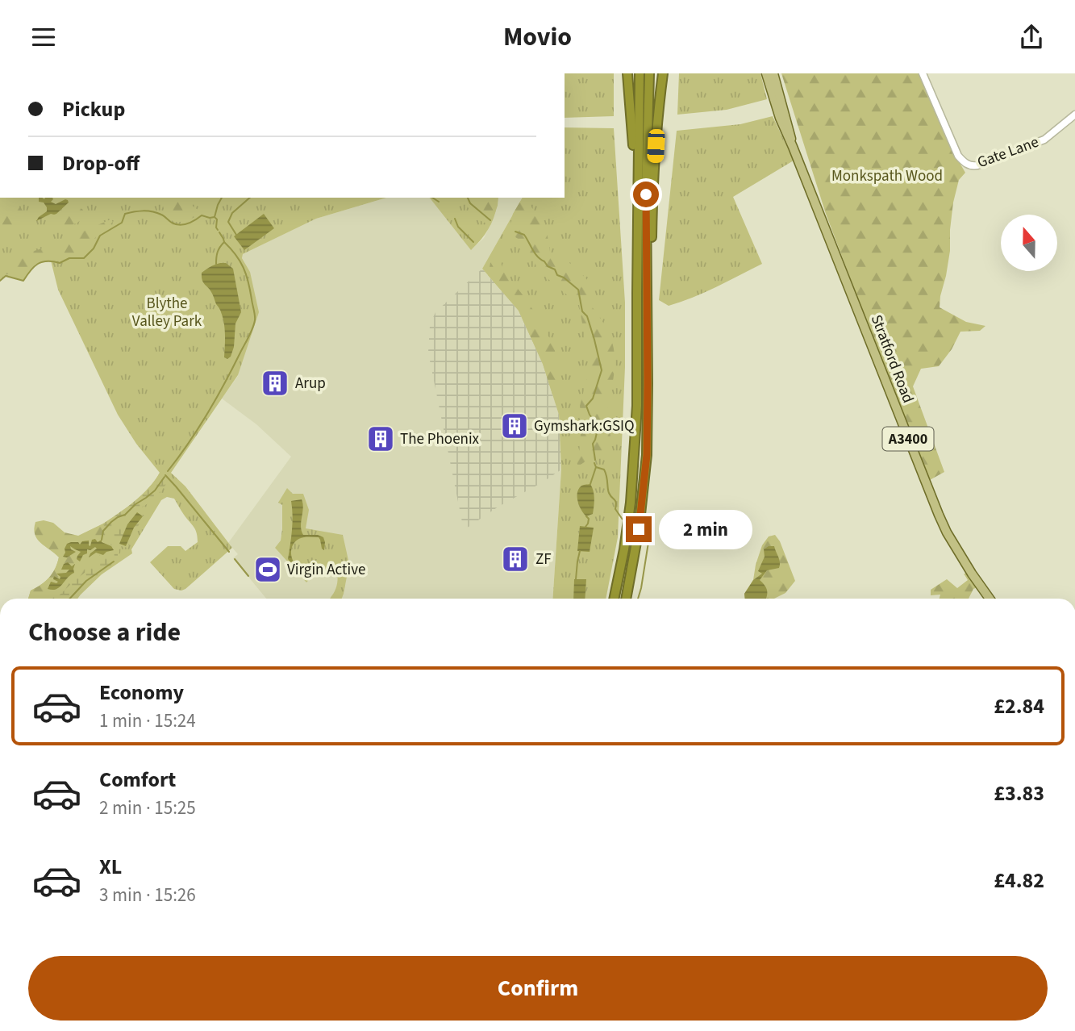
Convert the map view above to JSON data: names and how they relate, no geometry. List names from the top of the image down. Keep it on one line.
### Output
{"streets":{"main road":["Stratford Road","A3400"],"street":["Gate Lane"]},"parks":["Monkspath Wood","Blythe Valley Park"],"places":{"building":["Arup","Gymshark:GSIQ","The Phoenix","ZF"],"sports":["Virgin Active"]},"north":"top","page":{"header":"Movio","banner":["Pickup","Drop-off"],"bubble":"2 min","heading":"Choose a ride","list":[{"name":"Economy","note":"1 min · 15:24","value":"£2.84"},{"name":"Comfort","note":"2 min · 15:25","value":"£3.83"},{"name":"XL","note":"3 min · 15:26","value":"£4.82"}],"buttons":"Confirm"}}
